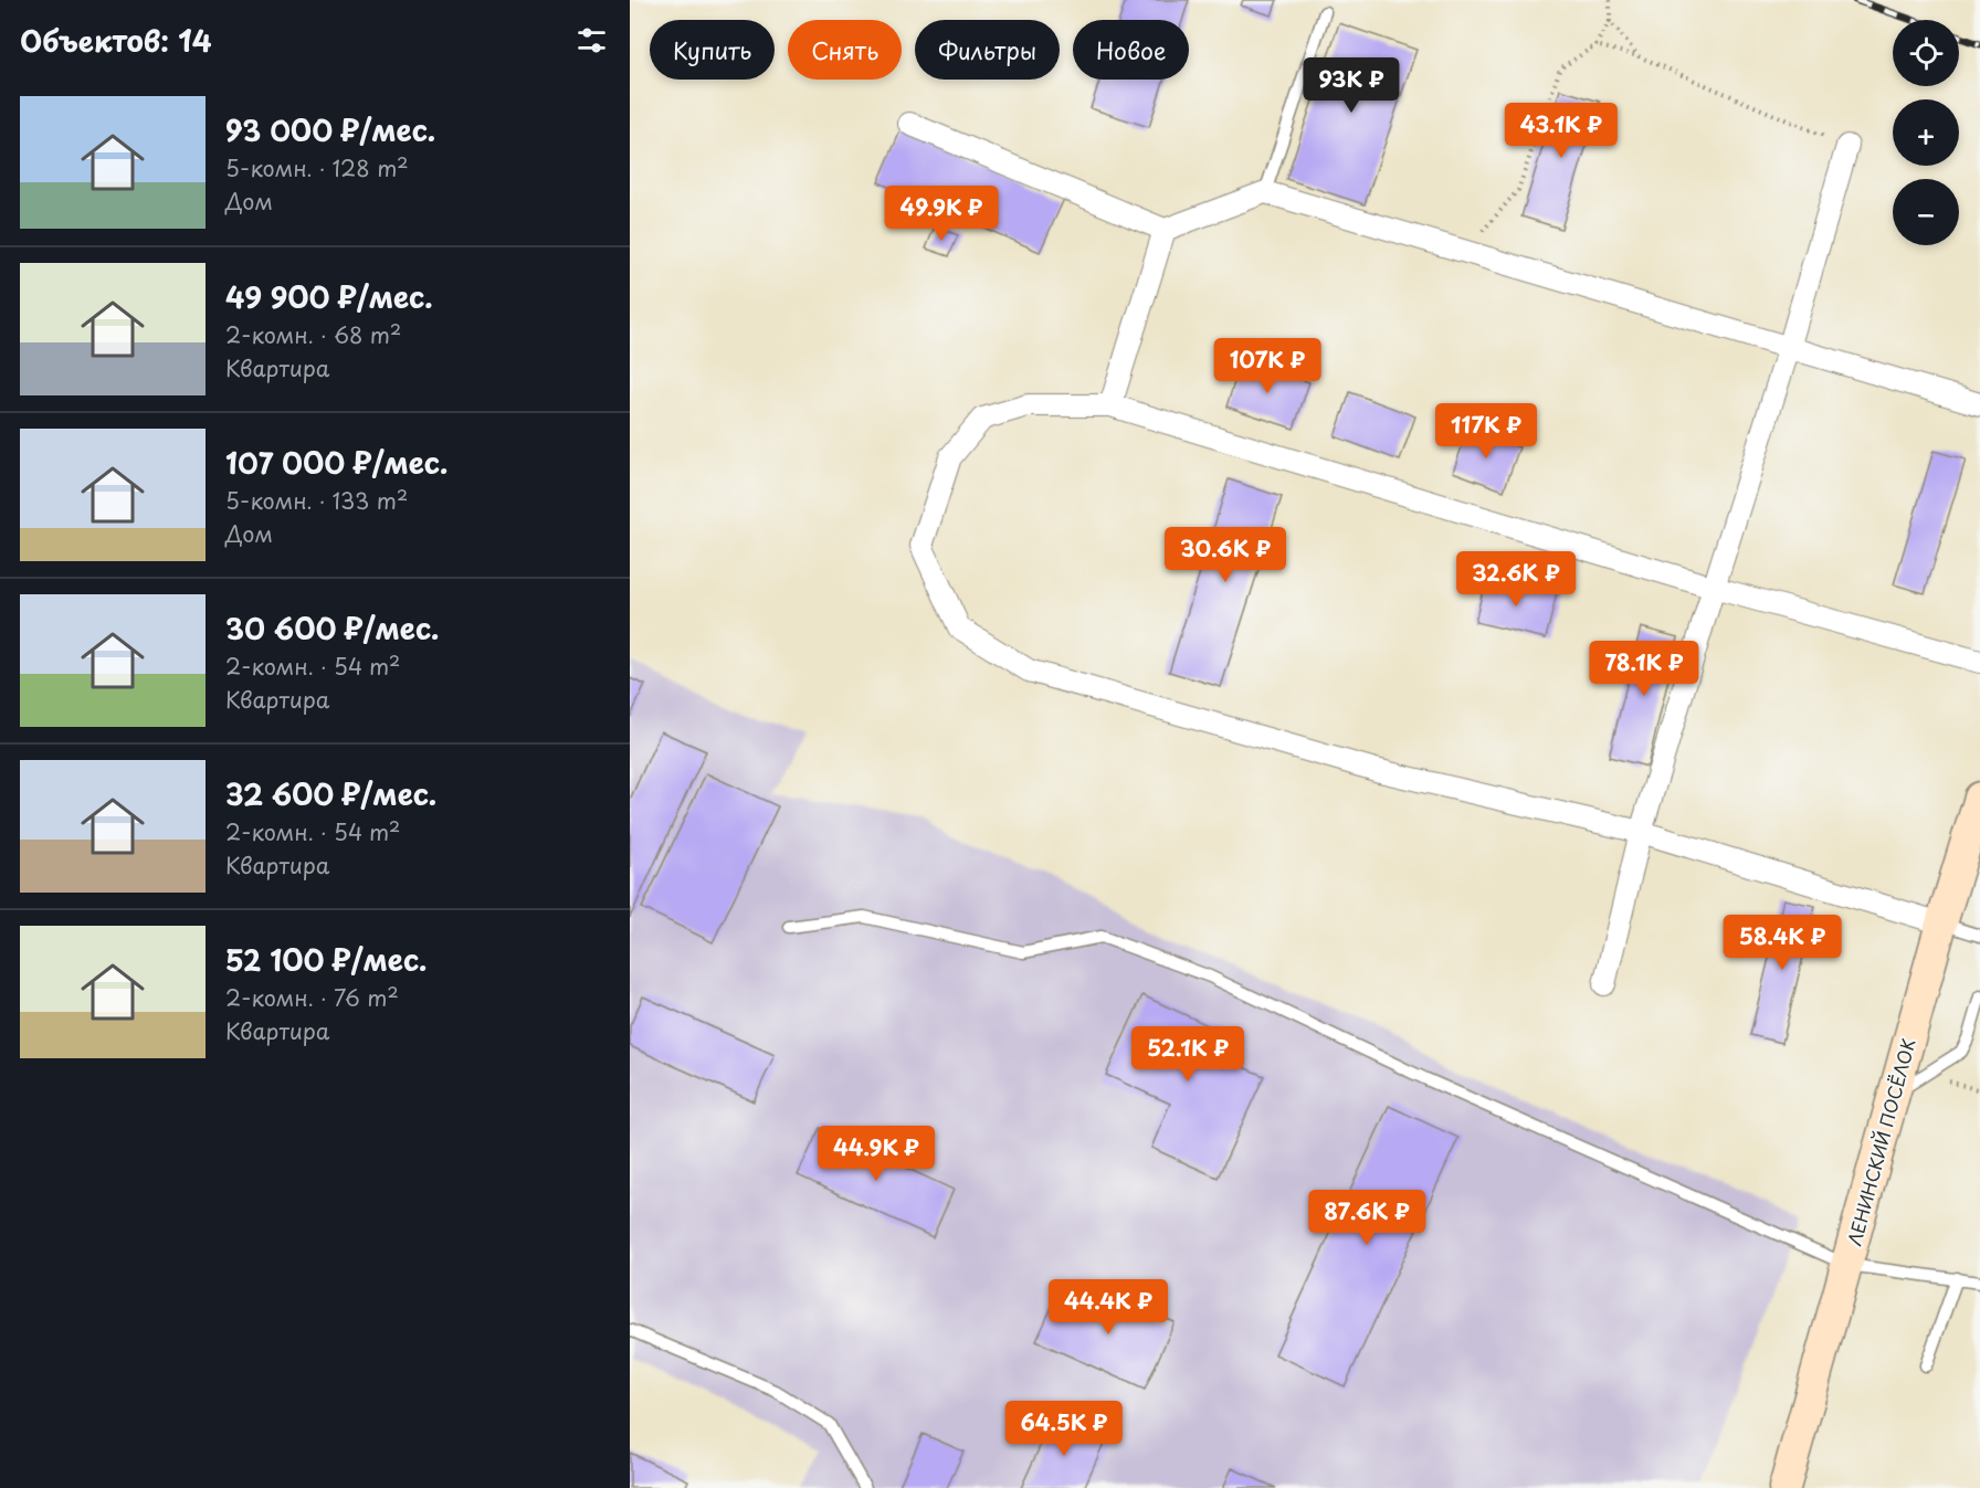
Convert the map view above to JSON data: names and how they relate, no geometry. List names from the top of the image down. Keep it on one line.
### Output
{"streets":{"street":["ЛЕНИНСКИЙ ПОСЁЛОК"]},"page":{"heading":"Объектов: 14","map_buttons":["+","−"],"chip":["Купить","Снять","Фильтры","Новое"],"price":["93K ₽","43.1K ₽","49.9K ₽","107K ₽","117K ₽","30.6K ₽","32.6K ₽","78.1K ₽","58.4K ₽","52.1K ₽","44.9K ₽","87.6K ₽","44.4K ₽","64.5K ₽"],"list":[{"name":"93 000 ₽/мес.","note":"5-комн. · 128 m² · Дом"},{"name":"49 900 ₽/мес.","note":"2-комн. · 68 m² · Квартира"},{"name":"107 000 ₽/мес.","note":"5-комн. · 133 m² · Дом"},{"name":"30 600 ₽/мес.","note":"2-комн. · 54 m² · Квартира"},{"name":"32 600 ₽/мес.","note":"2-комн. · 54 m² · Квартира"},{"name":"52 100 ₽/мес.","note":"2-комн. · 76 m² · Квартира"}]}}
